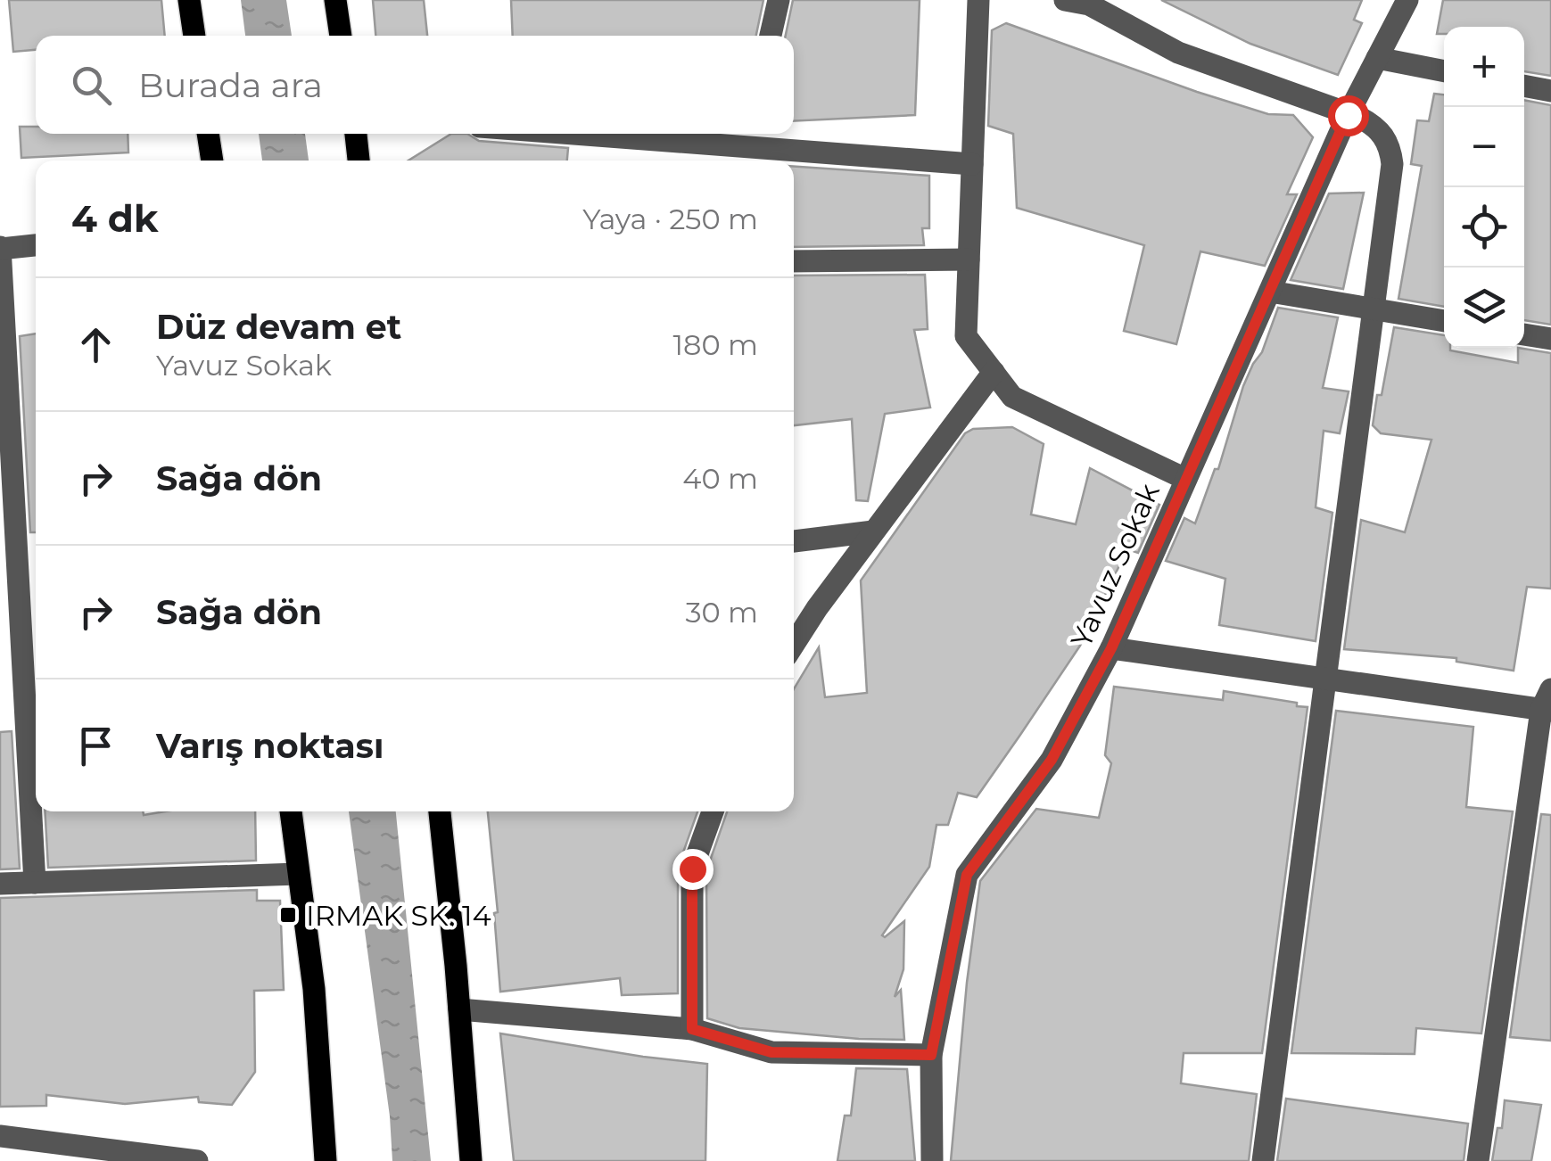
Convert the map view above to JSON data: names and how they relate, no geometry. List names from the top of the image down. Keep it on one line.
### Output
{"streets":{"street":["Yavuz Sokak"]},"places":{"transit":["IRMAK SK. 14"]},"page":{"map_buttons":["+","−"],"search":"Burada ara","heading":["4 dk","Yaya · 250 m"],"list":[["Düz devam et","Yavuz Sokak","180 m"],["Sağa dön","40 m"],["Sağa dön","30 m"],"Varış noktası"]}}
